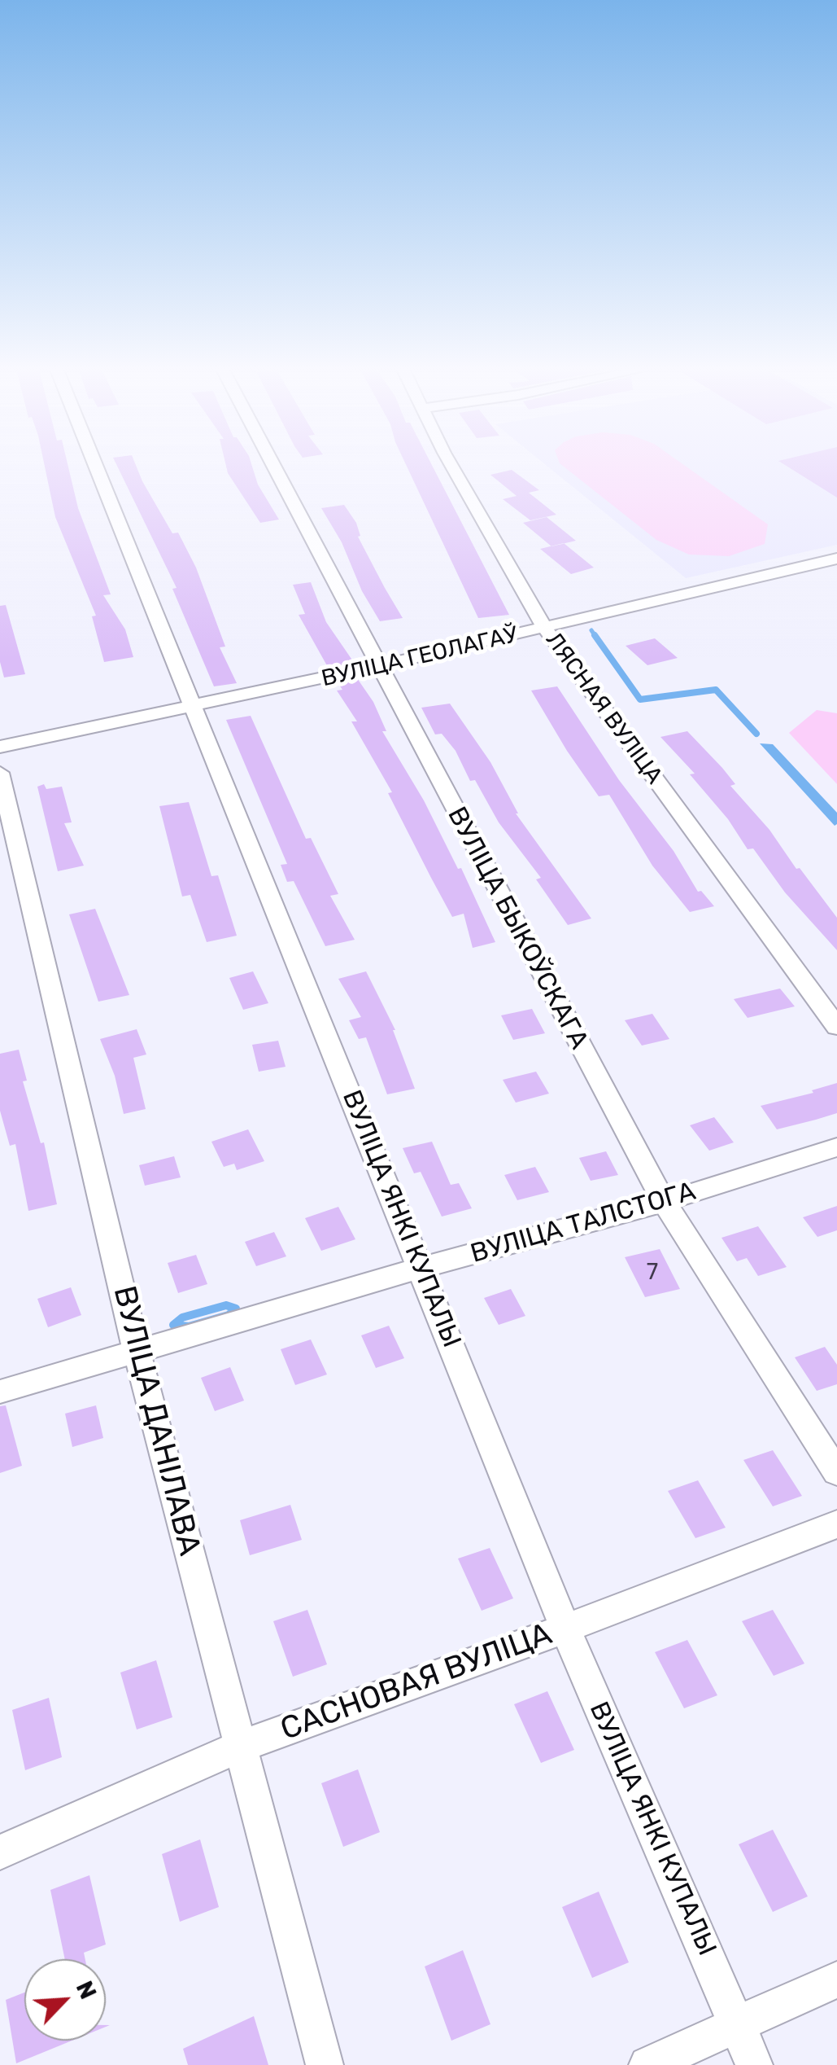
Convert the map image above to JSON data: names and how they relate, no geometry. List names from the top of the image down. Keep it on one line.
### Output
{"streets":{"street":["ВУЛІЦА ГЕОЛАГАЎ","ЛЯСНАЯ ВУЛІЦА","ВУЛІЦА БЫКОЎСКАГА","ВУЛІЦА ЯНКІ КУПАЛЫ","ВУЛІЦА ТАЛСТОГА","ВУЛІЦА ДАНІЛАВА","САСНОВАЯ ВУЛІЦА"]},"crossings":[["ВУЛІЦА ГЕОЛАГАЎ","ЛЯСНАЯ ВУЛІЦА"],["ВУЛІЦА ГЕОЛАГАЎ","ВУЛІЦА БЫКОЎСКАГА"],["ВУЛІЦА ГЕОЛАГАЎ","ВУЛІЦА ЯНКІ КУПАЛЫ"],["ВУЛІЦА БЫКОЎСКАГА","ВУЛІЦА ТАЛСТОГА"],["ВУЛІЦА ЯНКІ КУПАЛЫ","ВУЛІЦА ТАЛСТОГА"],["ВУЛІЦА ЯНКІ КУПАЛЫ","САСНОВАЯ ВУЛІЦА"],["ВУЛІЦА ТАЛСТОГА","ВУЛІЦА ДАНІЛАВА"],["ВУЛІЦА ДАНІЛАВА","САСНОВАЯ ВУЛІЦА"]],"house_numbers":["7"],"north":"top right"}
